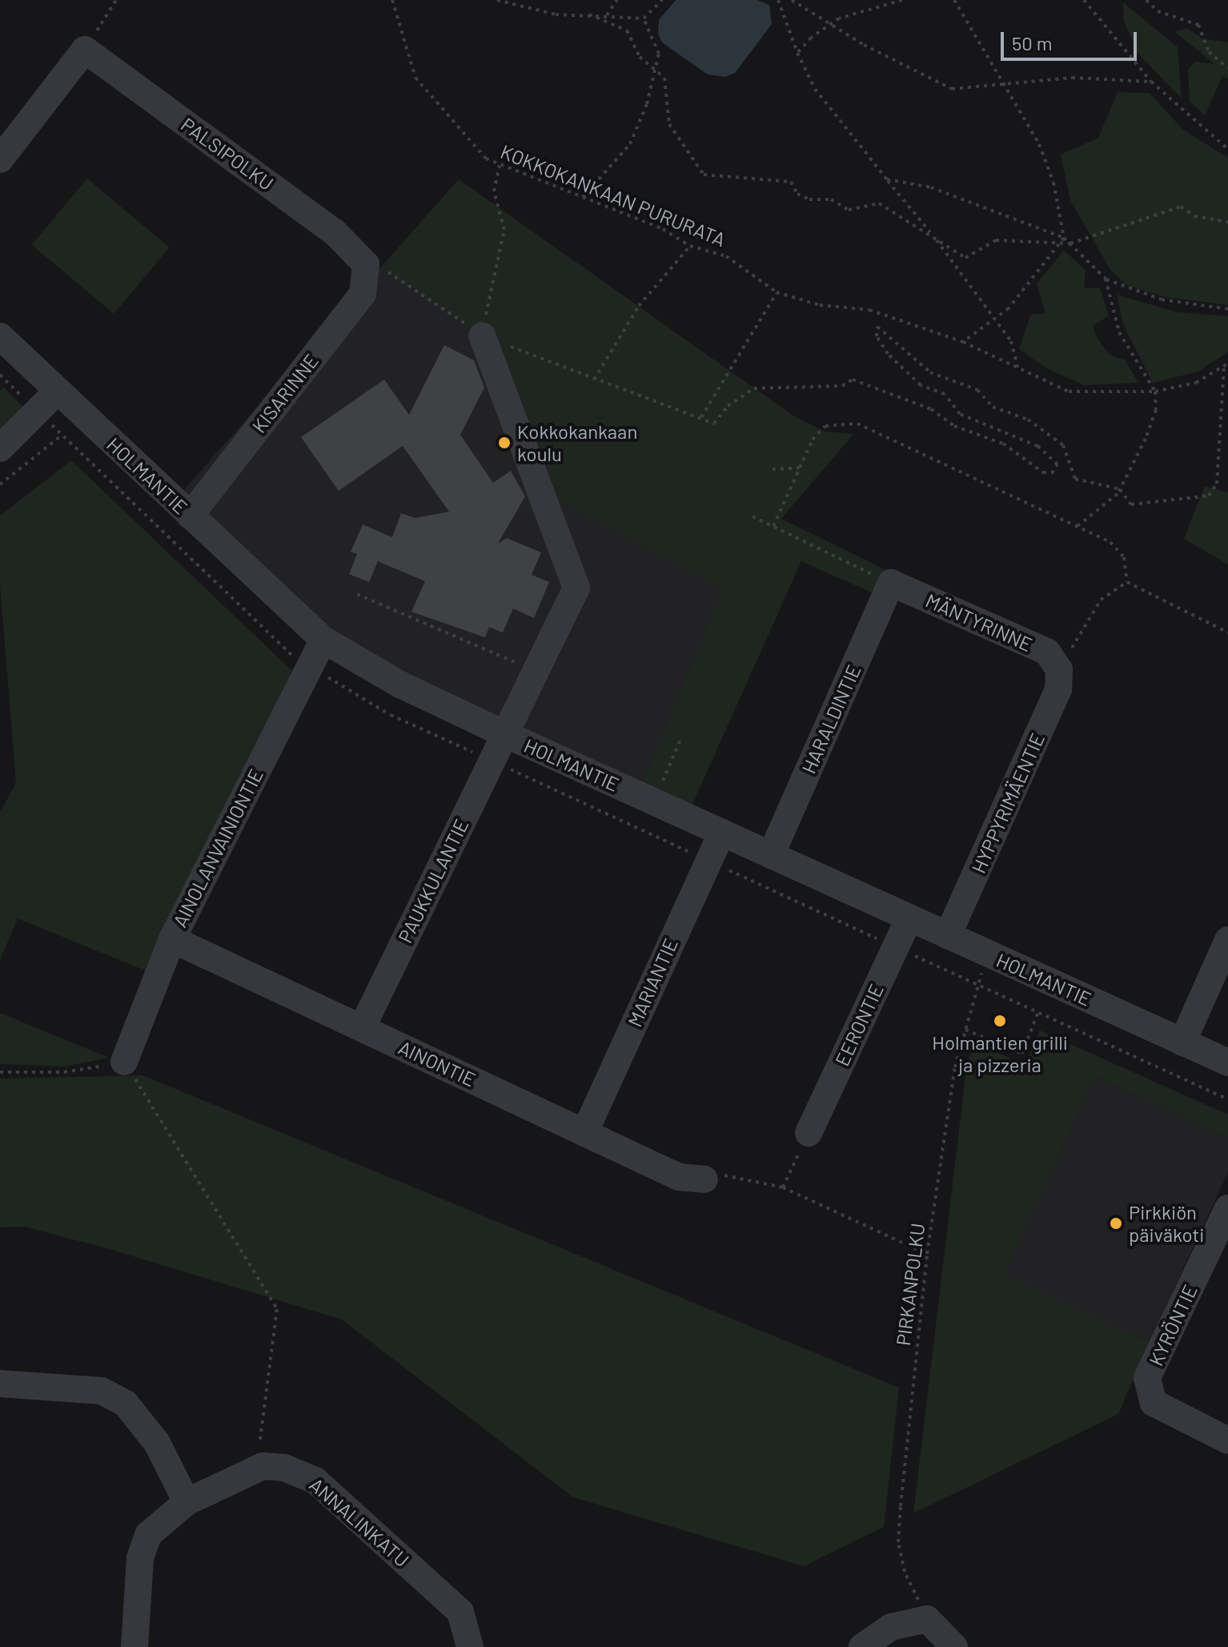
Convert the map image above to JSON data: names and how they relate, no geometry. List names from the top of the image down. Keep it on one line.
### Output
{"streets":{"street":["PALSIPOLKU","KISARINNE","HOLMANTIE","MÄNTYRINNE","HARALDINTIE","HYPPYRIMÄENTIE","AINOLANVAINIONTIE","PAUKKULANTIE","MARIANTIE","EERONTIE","AINONTIE","KYRÖNTIE","ANNALINKATU"],"path":["KOKKOKANKAAN PURURATA","PIRKANPOLKU"]},"crossings":[["PALSIPOLKU","KISARINNE"],["KISARINNE","HOLMANTIE"],["HOLMANTIE","HARALDINTIE"],["HOLMANTIE","HYPPYRIMÄENTIE"],["HOLMANTIE","AINOLANVAINIONTIE"],["HOLMANTIE","PAUKKULANTIE"],["HOLMANTIE","MARIANTIE"],["HOLMANTIE","EERONTIE"],["HOLMANTIE","PIRKANPOLKU"],["MÄNTYRINNE","HARALDINTIE"],["MÄNTYRINNE","HYPPYRIMÄENTIE"],["AINOLANVAINIONTIE","AINONTIE"],["PAUKKULANTIE","AINONTIE"],["MARIANTIE","AINONTIE"]],"places":["Kokkokankaan koulu","Holmantien grilli ja pizzeria","Pirkkiön päiväkoti"],"scale_bar":"50 m"}
